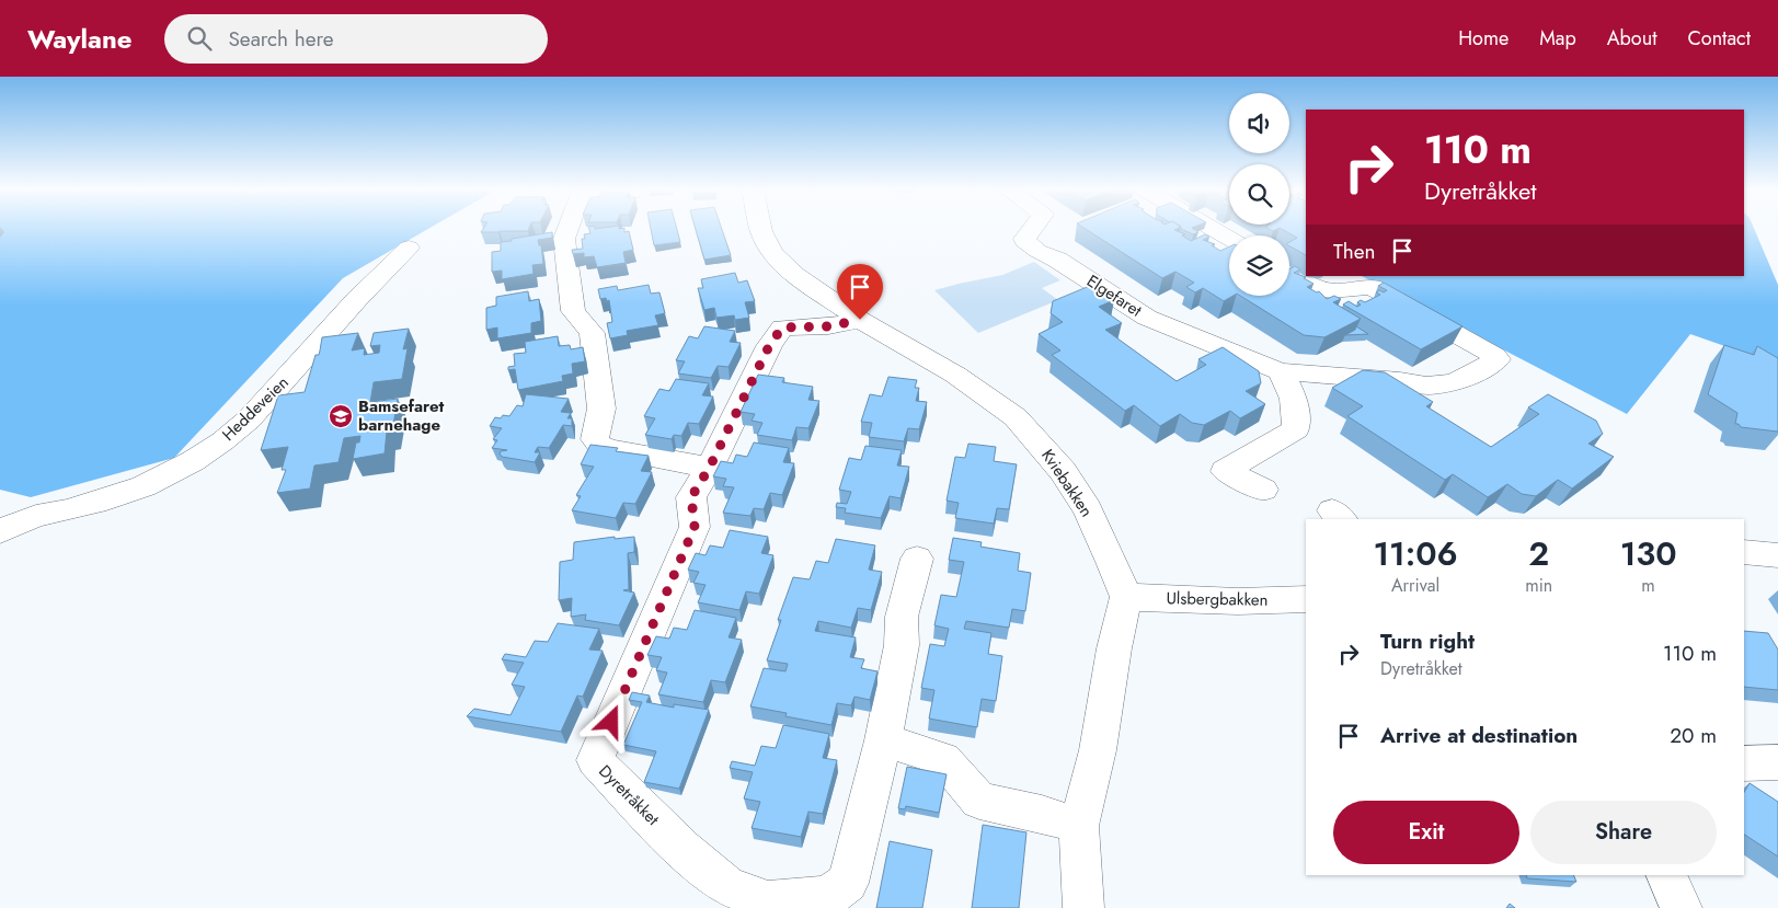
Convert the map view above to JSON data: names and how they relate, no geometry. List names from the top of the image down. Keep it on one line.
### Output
{"streets":{"street":["Elgefaret","Heddeveien","Kviebakken","Ulsbergbakken","Dyretråkket"]},"crossings":[["Kviebakken","Ulsbergbakken"],["Kviebakken","Dyretråkket"]],"places":{"school or university":["Bamsefaret barnehage"]},"page":{"header":"Waylane","search":"Search here","nav":["Home","Map","About","Contact"],"turn":["110 m","Dyretråkket"],"then":"Then","eta":["11:06","Arrival","2","min","130","m"],"list":[{"name":"Turn right","note":"Dyretråkket","value":"110 m"},{"name":"Arrive at destination","value":"20 m"}],"buttons":["Exit","Share"]}}
